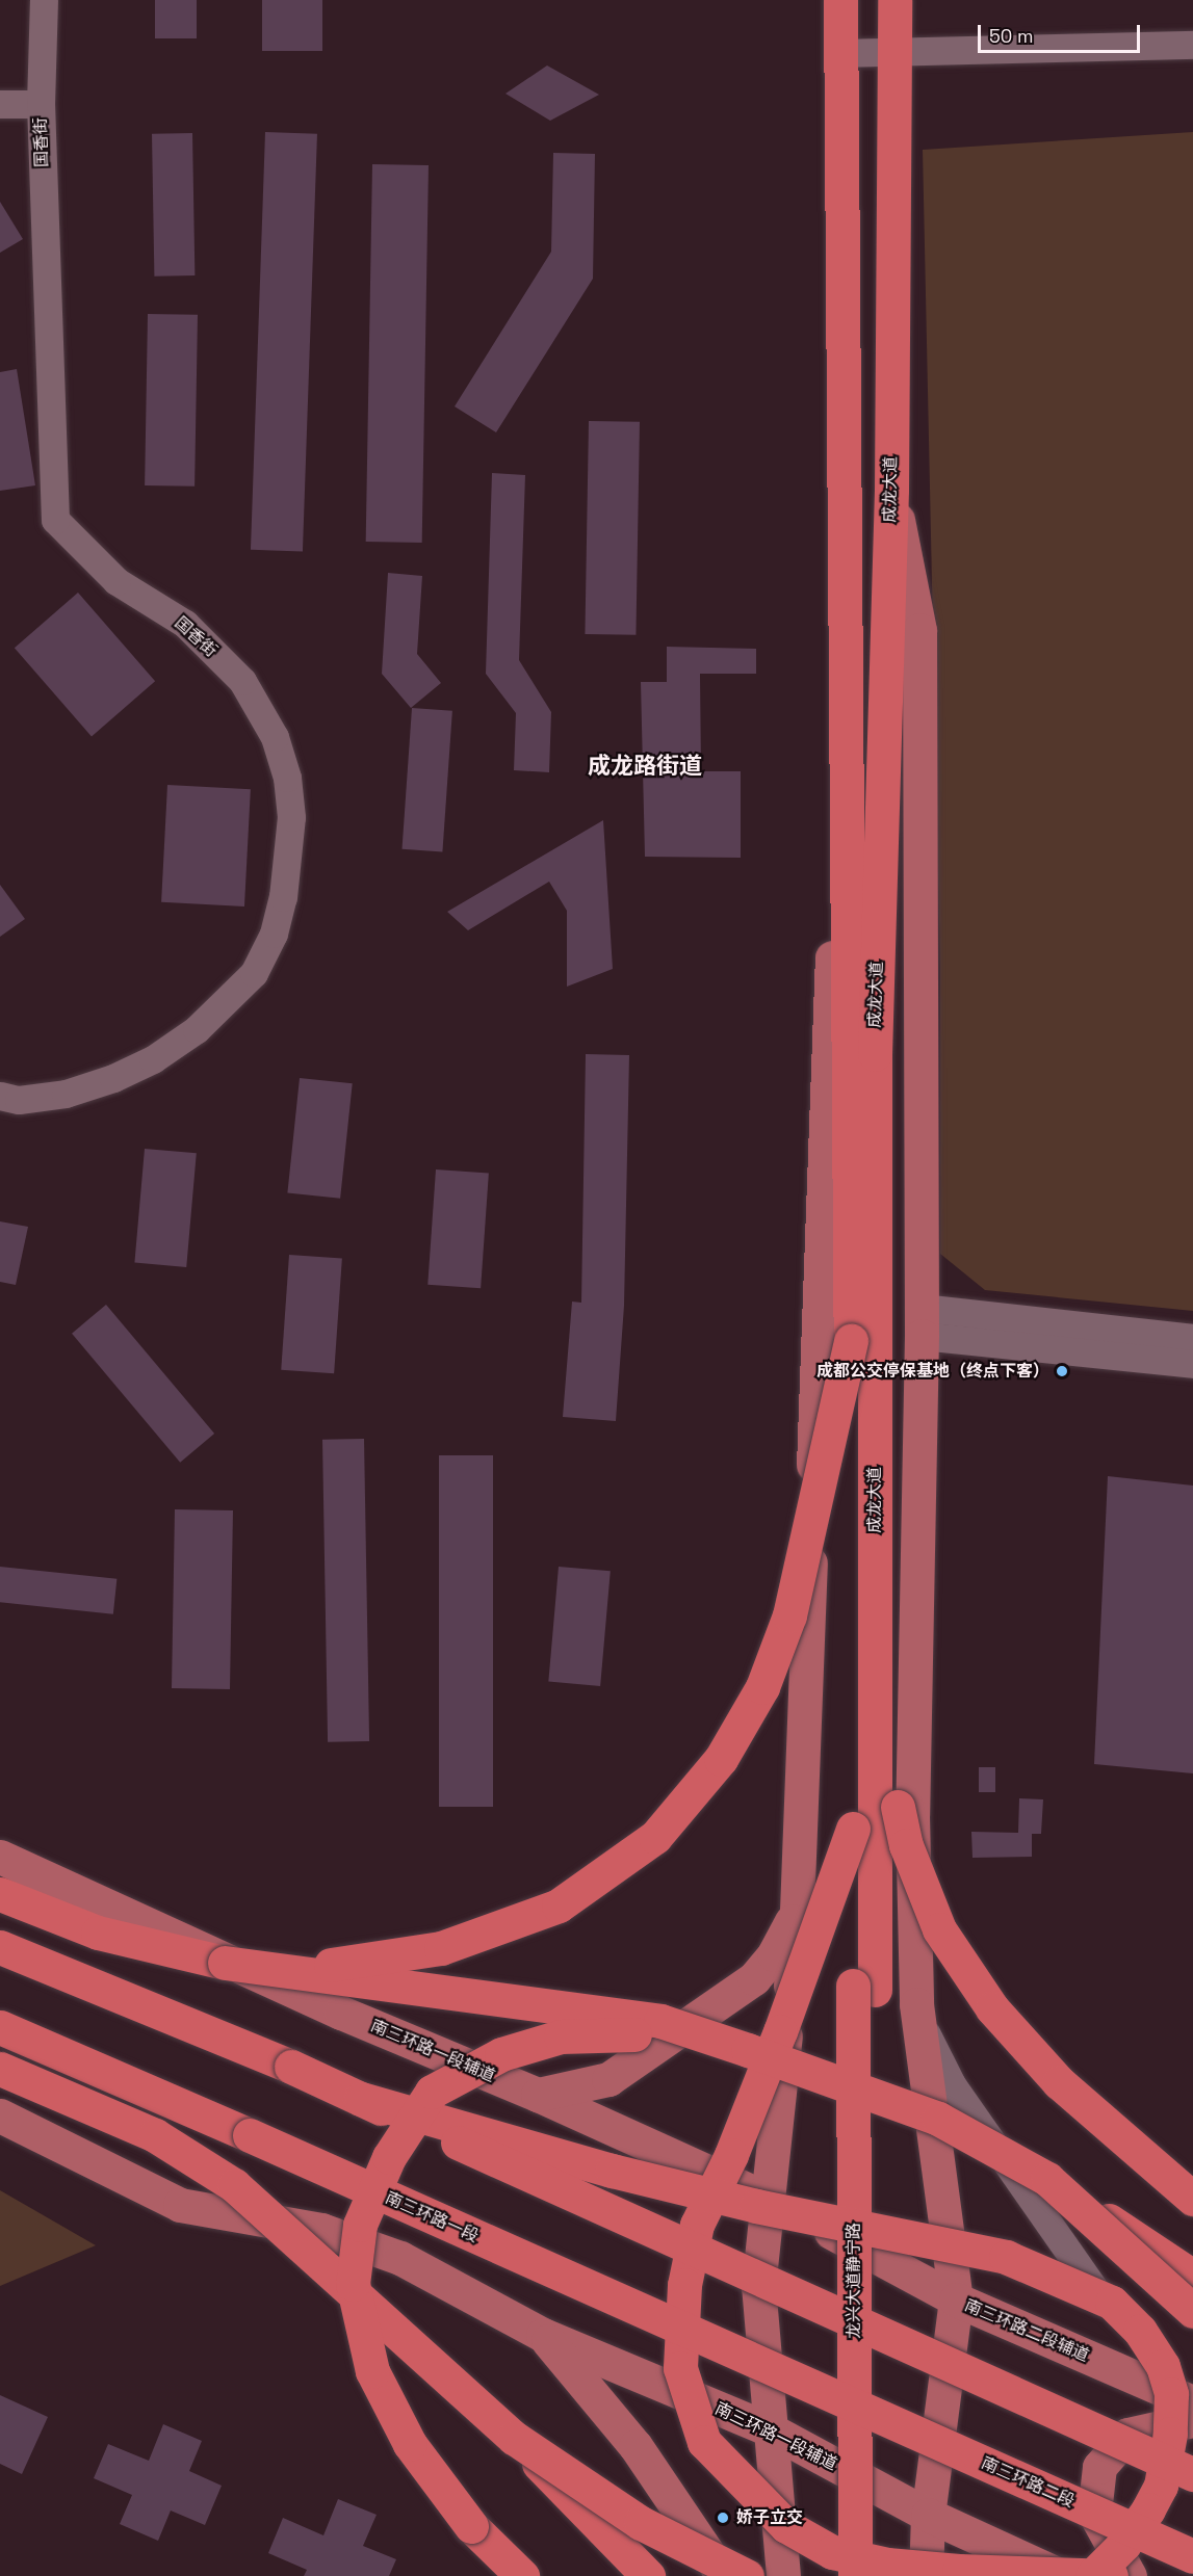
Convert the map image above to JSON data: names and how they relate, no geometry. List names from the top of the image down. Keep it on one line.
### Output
{"streets":{"highway":["成龙大道","南三环路一段","龙兴大道静宁路","南三环路二段"],"main road":["南三环路一段辅道","南三环路二段辅道"],"street":["国香街"]},"crossings":[["成龙大道","龙兴大道静宁路"],["南三环路一段辅道","南三环路二段辅道"],["南三环路一段","南三环路二段"]],"districts":["成龙路街道"],"places":["成都公交停保基地（终点下客）","娇子立交"],"scale_bar":"50 m"}
